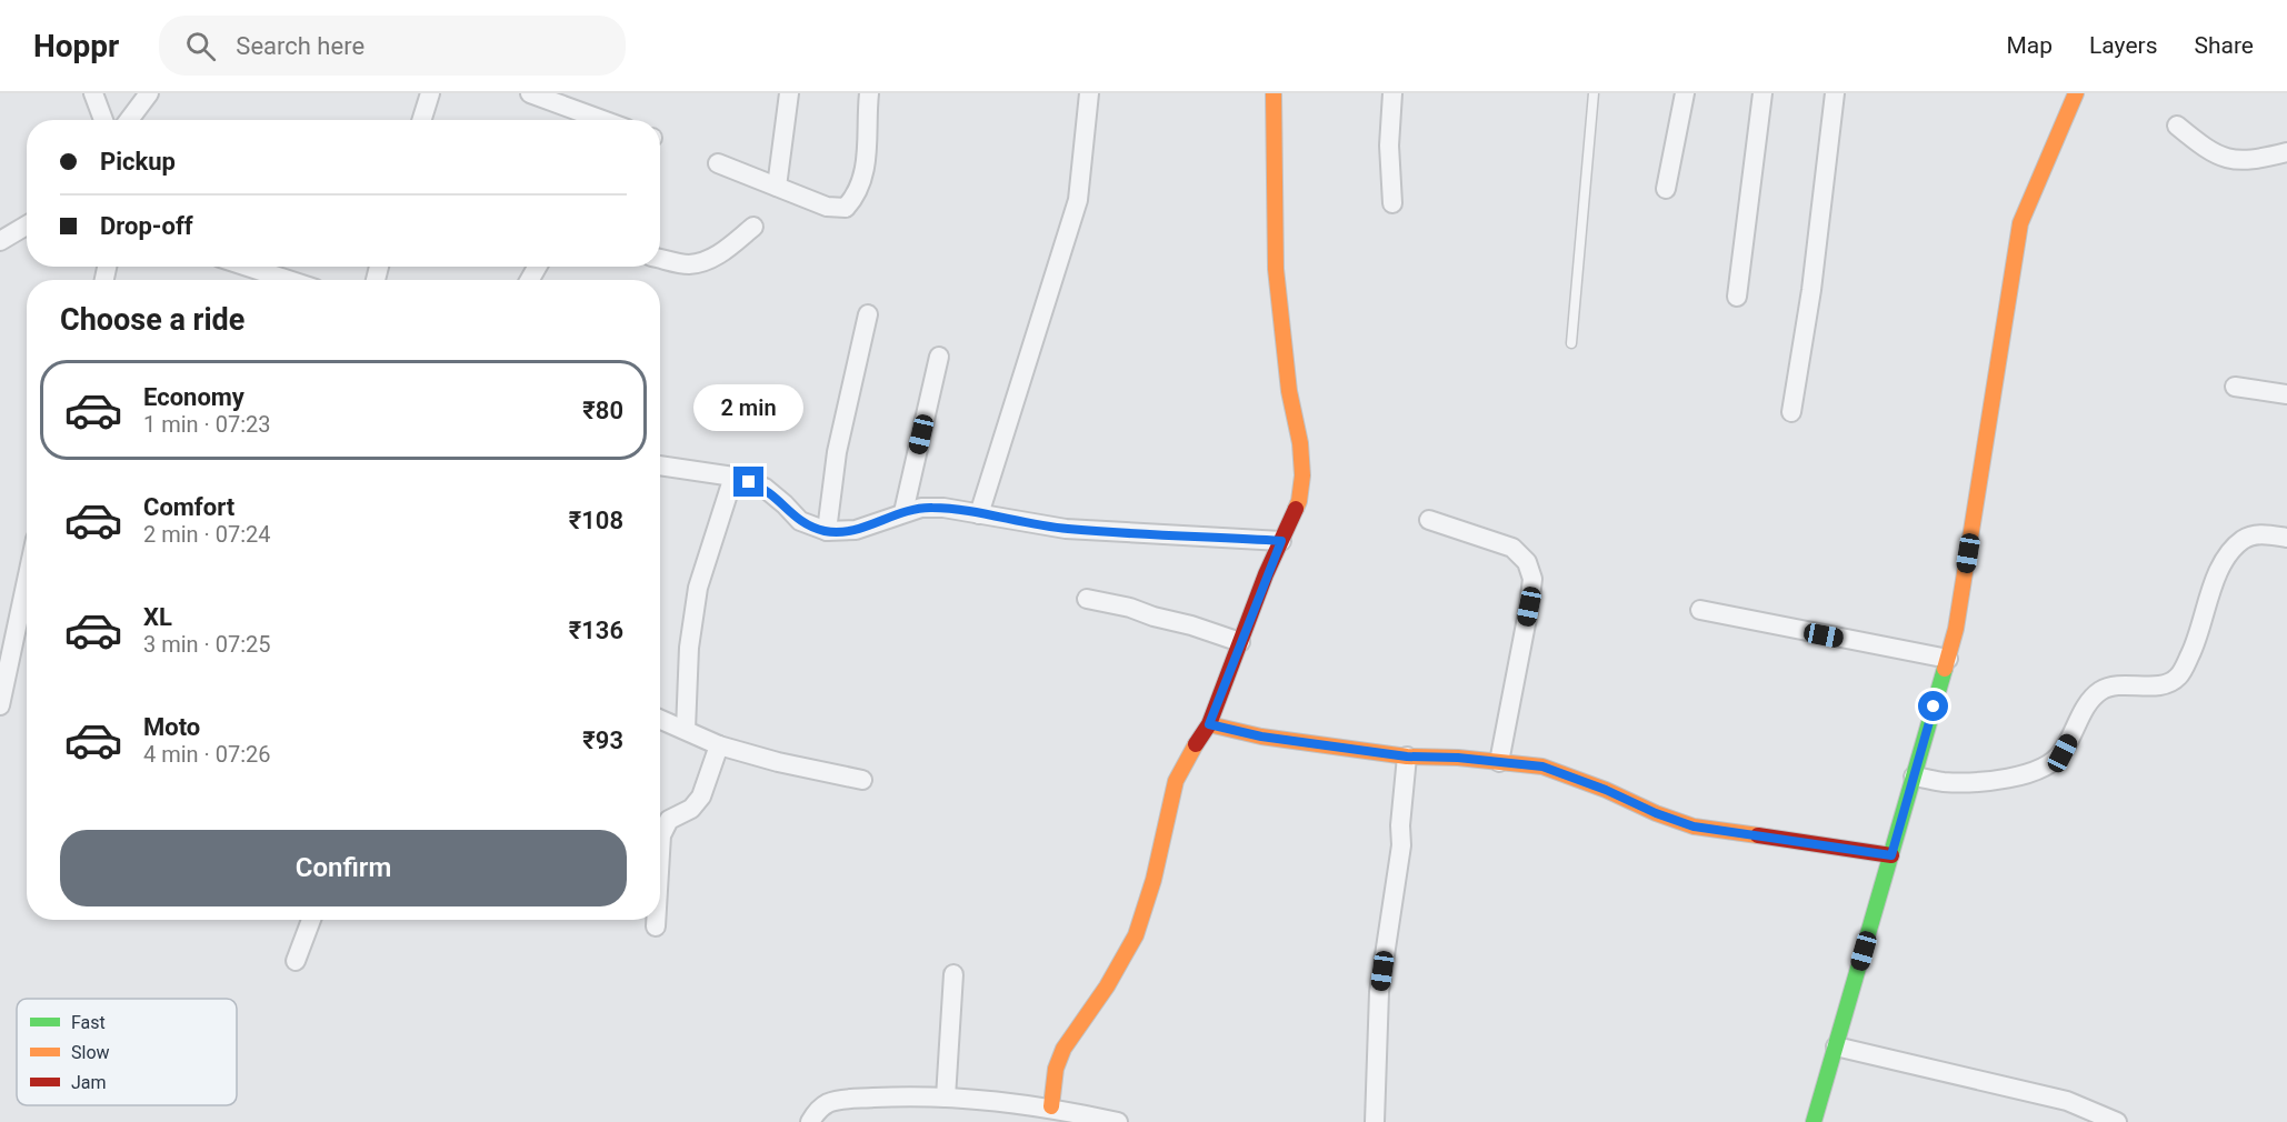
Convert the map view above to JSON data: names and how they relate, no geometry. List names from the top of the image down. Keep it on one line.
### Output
{"legend":["Fast","Slow","Jam"],"page":{"header":"Hoppr","search":"Search here","nav":["Map","Layers","Share"],"banner":["Pickup","Drop-off"],"heading":"Choose a ride","list":[{"name":"Economy","note":"1 min · 07:23","value":"₹80"},{"name":"Comfort","note":"2 min · 07:24","value":"₹108"},{"name":"XL","note":"3 min · 07:25","value":"₹136"},{"name":"Moto","note":"4 min · 07:26","value":"₹93"}],"bubble":"2 min","buttons":"Confirm"}}
